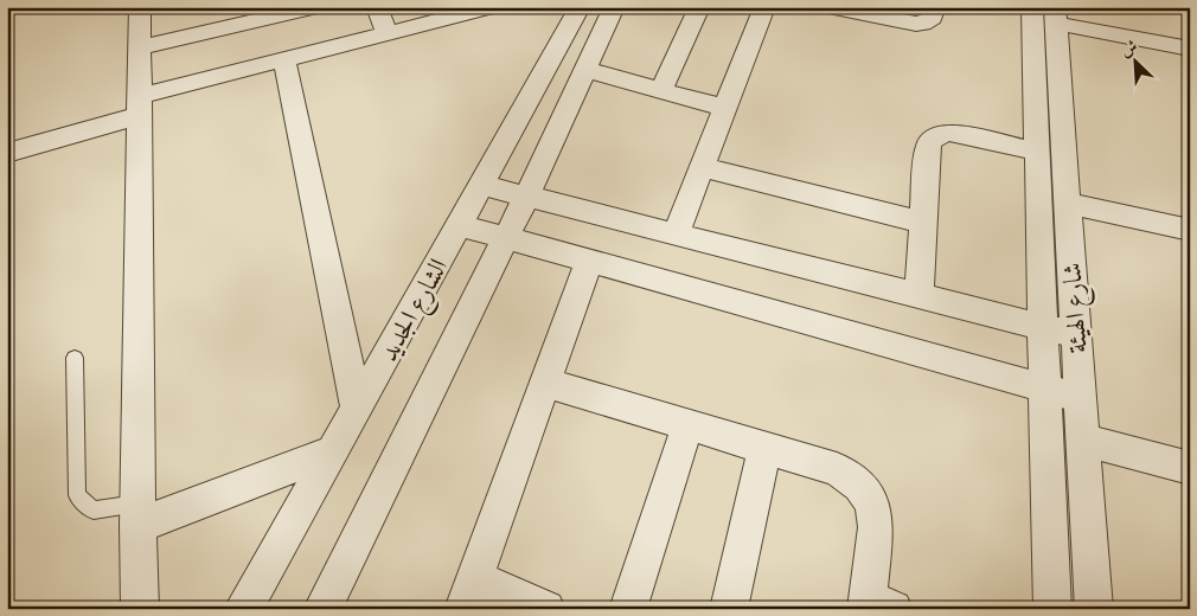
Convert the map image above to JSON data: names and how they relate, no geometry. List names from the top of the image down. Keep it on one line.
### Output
{"streets":{"street":["شارع الهيئة","الشارع الجديد"]},"north":"top left"}
